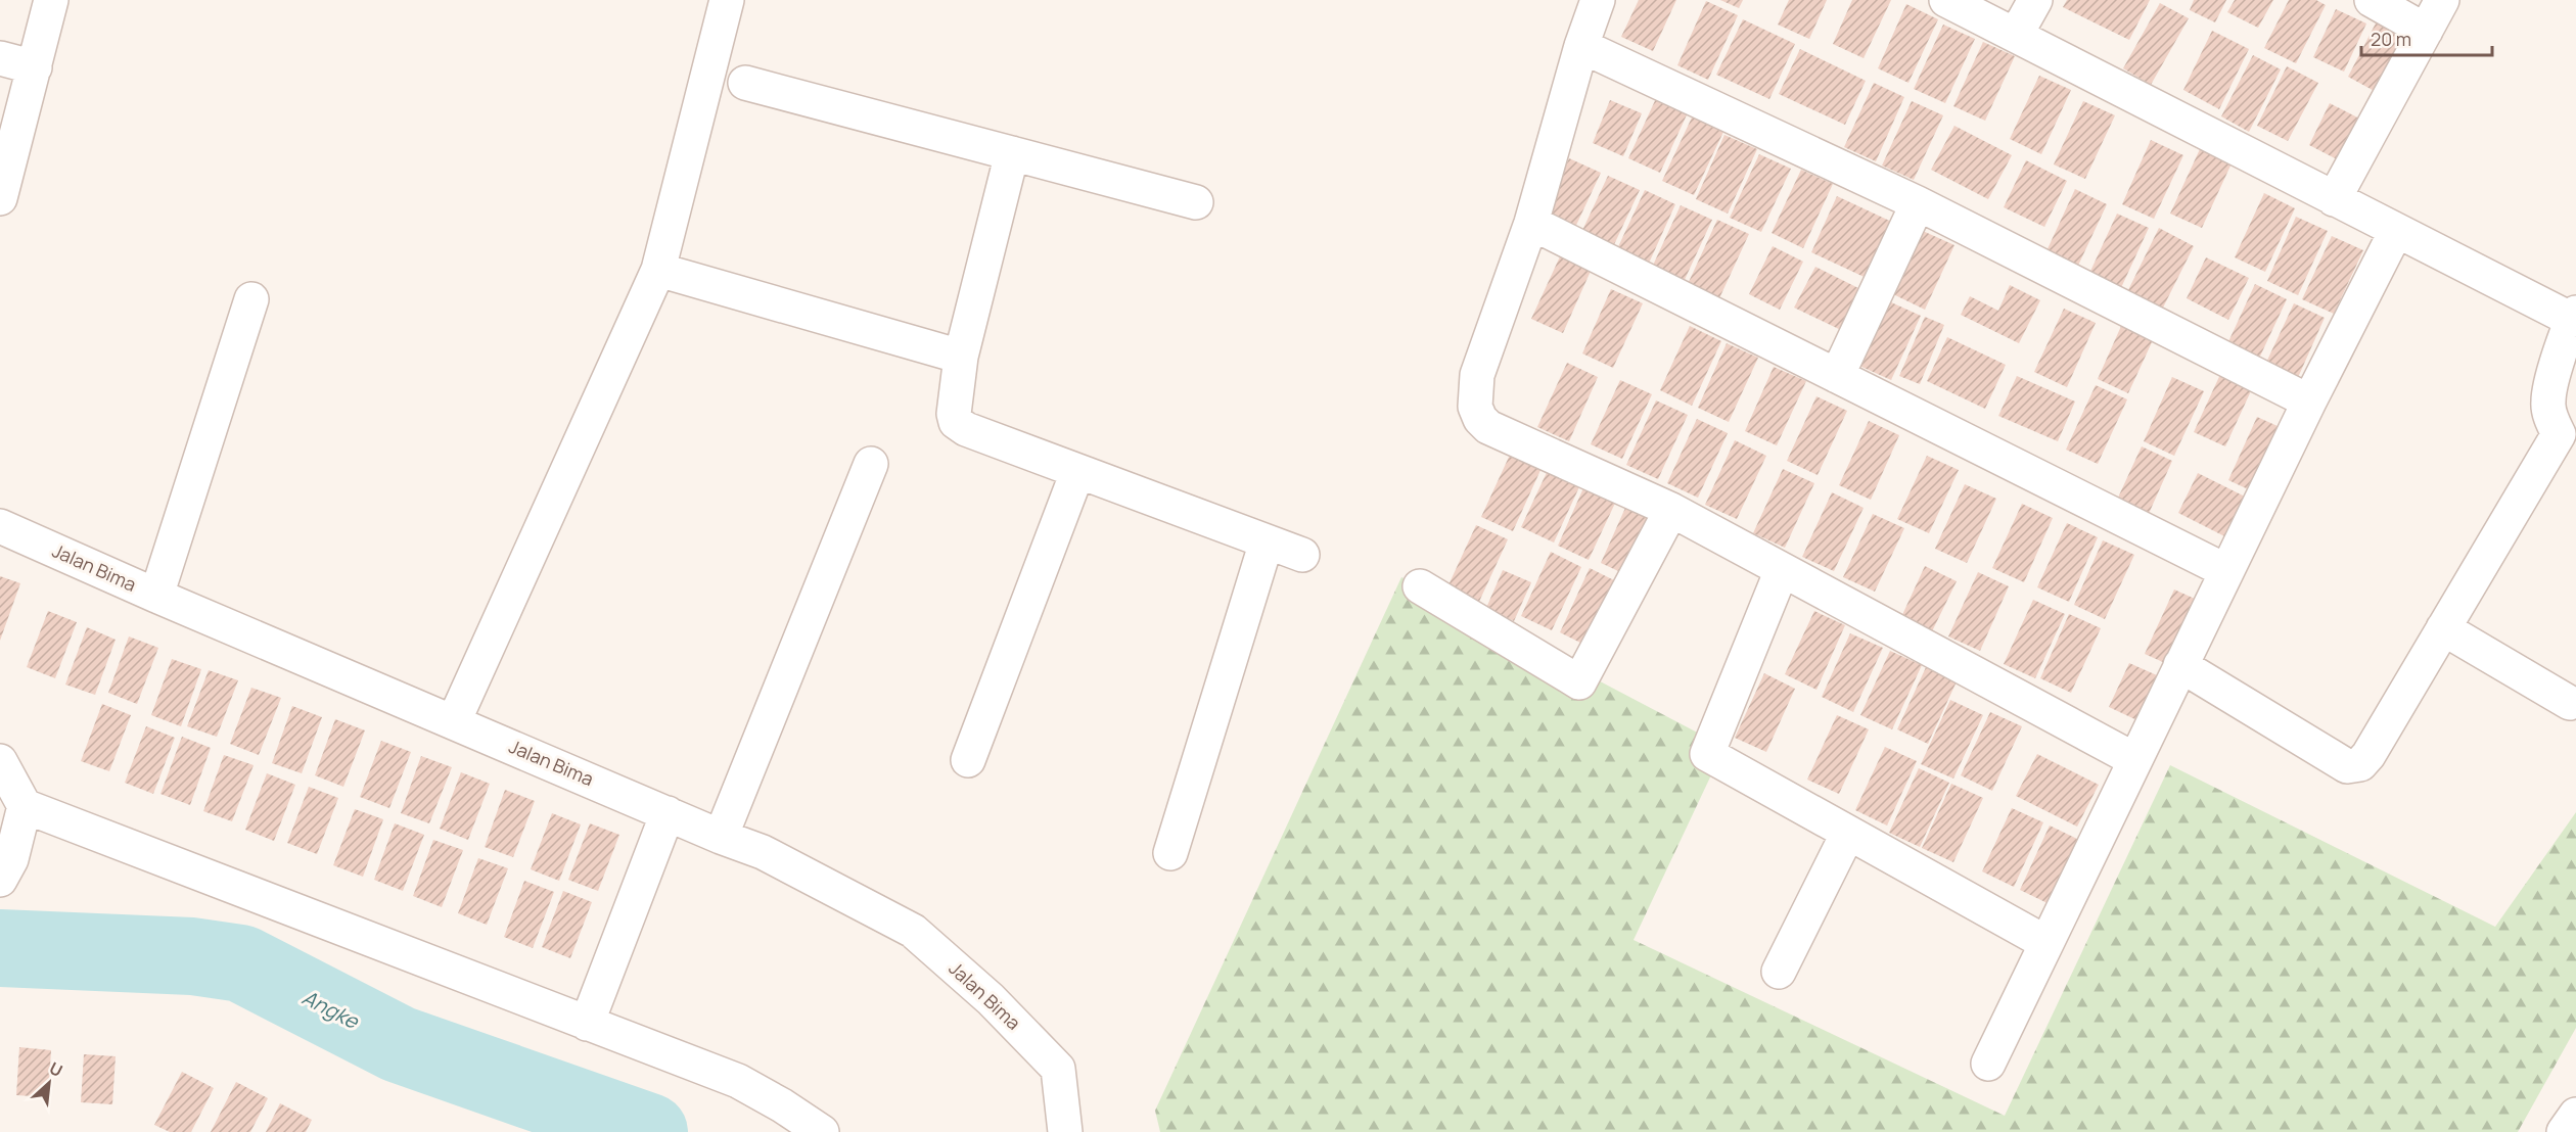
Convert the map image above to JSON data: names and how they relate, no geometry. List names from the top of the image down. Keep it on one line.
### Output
{"streets":{"street":["Jalan Bima"]},"water":["Angke"],"scale_bar":"20 m","north":"top right"}
